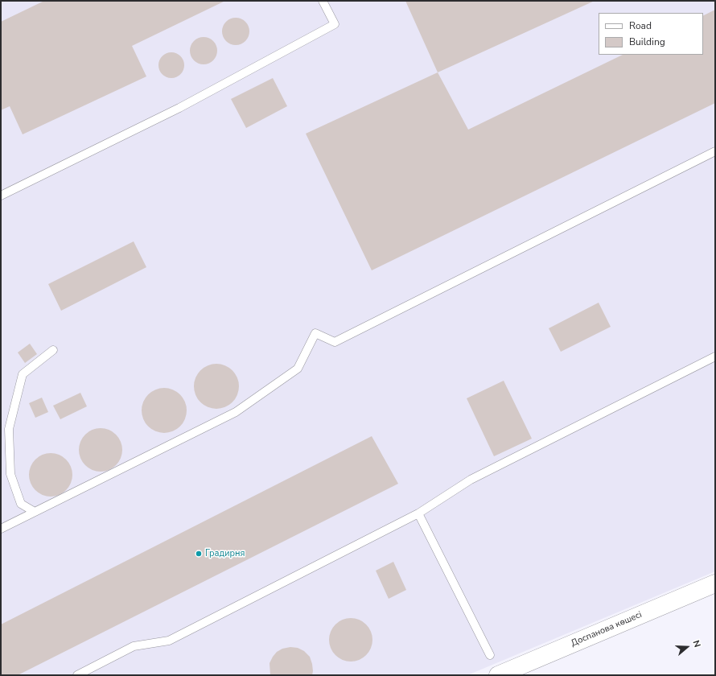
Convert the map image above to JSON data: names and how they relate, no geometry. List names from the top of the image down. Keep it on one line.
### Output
{"streets":{"street":["Доспанова көшесі"]},"places":["Градирня"],"legend":["Road","Building"],"north":"right"}
